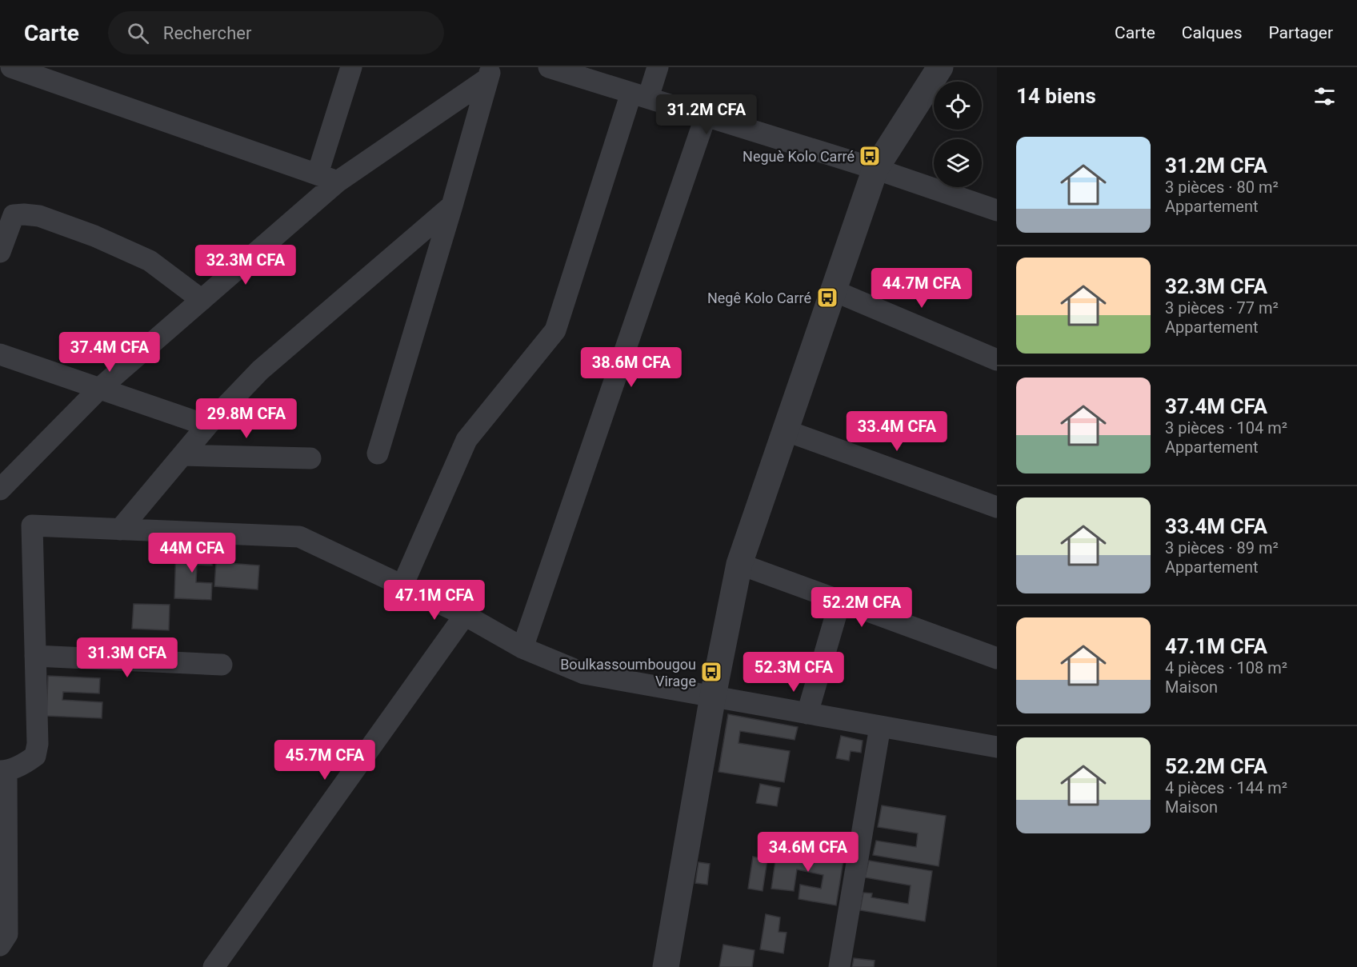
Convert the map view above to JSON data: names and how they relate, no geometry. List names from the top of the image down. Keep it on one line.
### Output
{"places":{"bus stop":["Neguè Kolo Carré","Negê Kolo Carré","Boulkassoumbougou Virage"]},"page":{"header":"Carte","search":"Rechercher","nav":["Carte","Calques","Partager"],"heading":"14 biens","price":["31.2M CFA","32.3M CFA","44.7M CFA","37.4M CFA","38.6M CFA","29.8M CFA","33.4M CFA","44M CFA","47.1M CFA","52.2M CFA","31.3M CFA","52.3M CFA","45.7M CFA","34.6M CFA"],"list":[{"name":"31.2M CFA","note":"3 pièces · 80 m² · Appartement"},{"name":"32.3M CFA","note":"3 pièces · 77 m² · Appartement"},{"name":"37.4M CFA","note":"3 pièces · 104 m² · Appartement"},{"name":"33.4M CFA","note":"3 pièces · 89 m² · Appartement"},{"name":"47.1M CFA","note":"4 pièces · 108 m² · Maison"},{"name":"52.2M CFA","note":"4 pièces · 144 m² · Maison"}]}}
